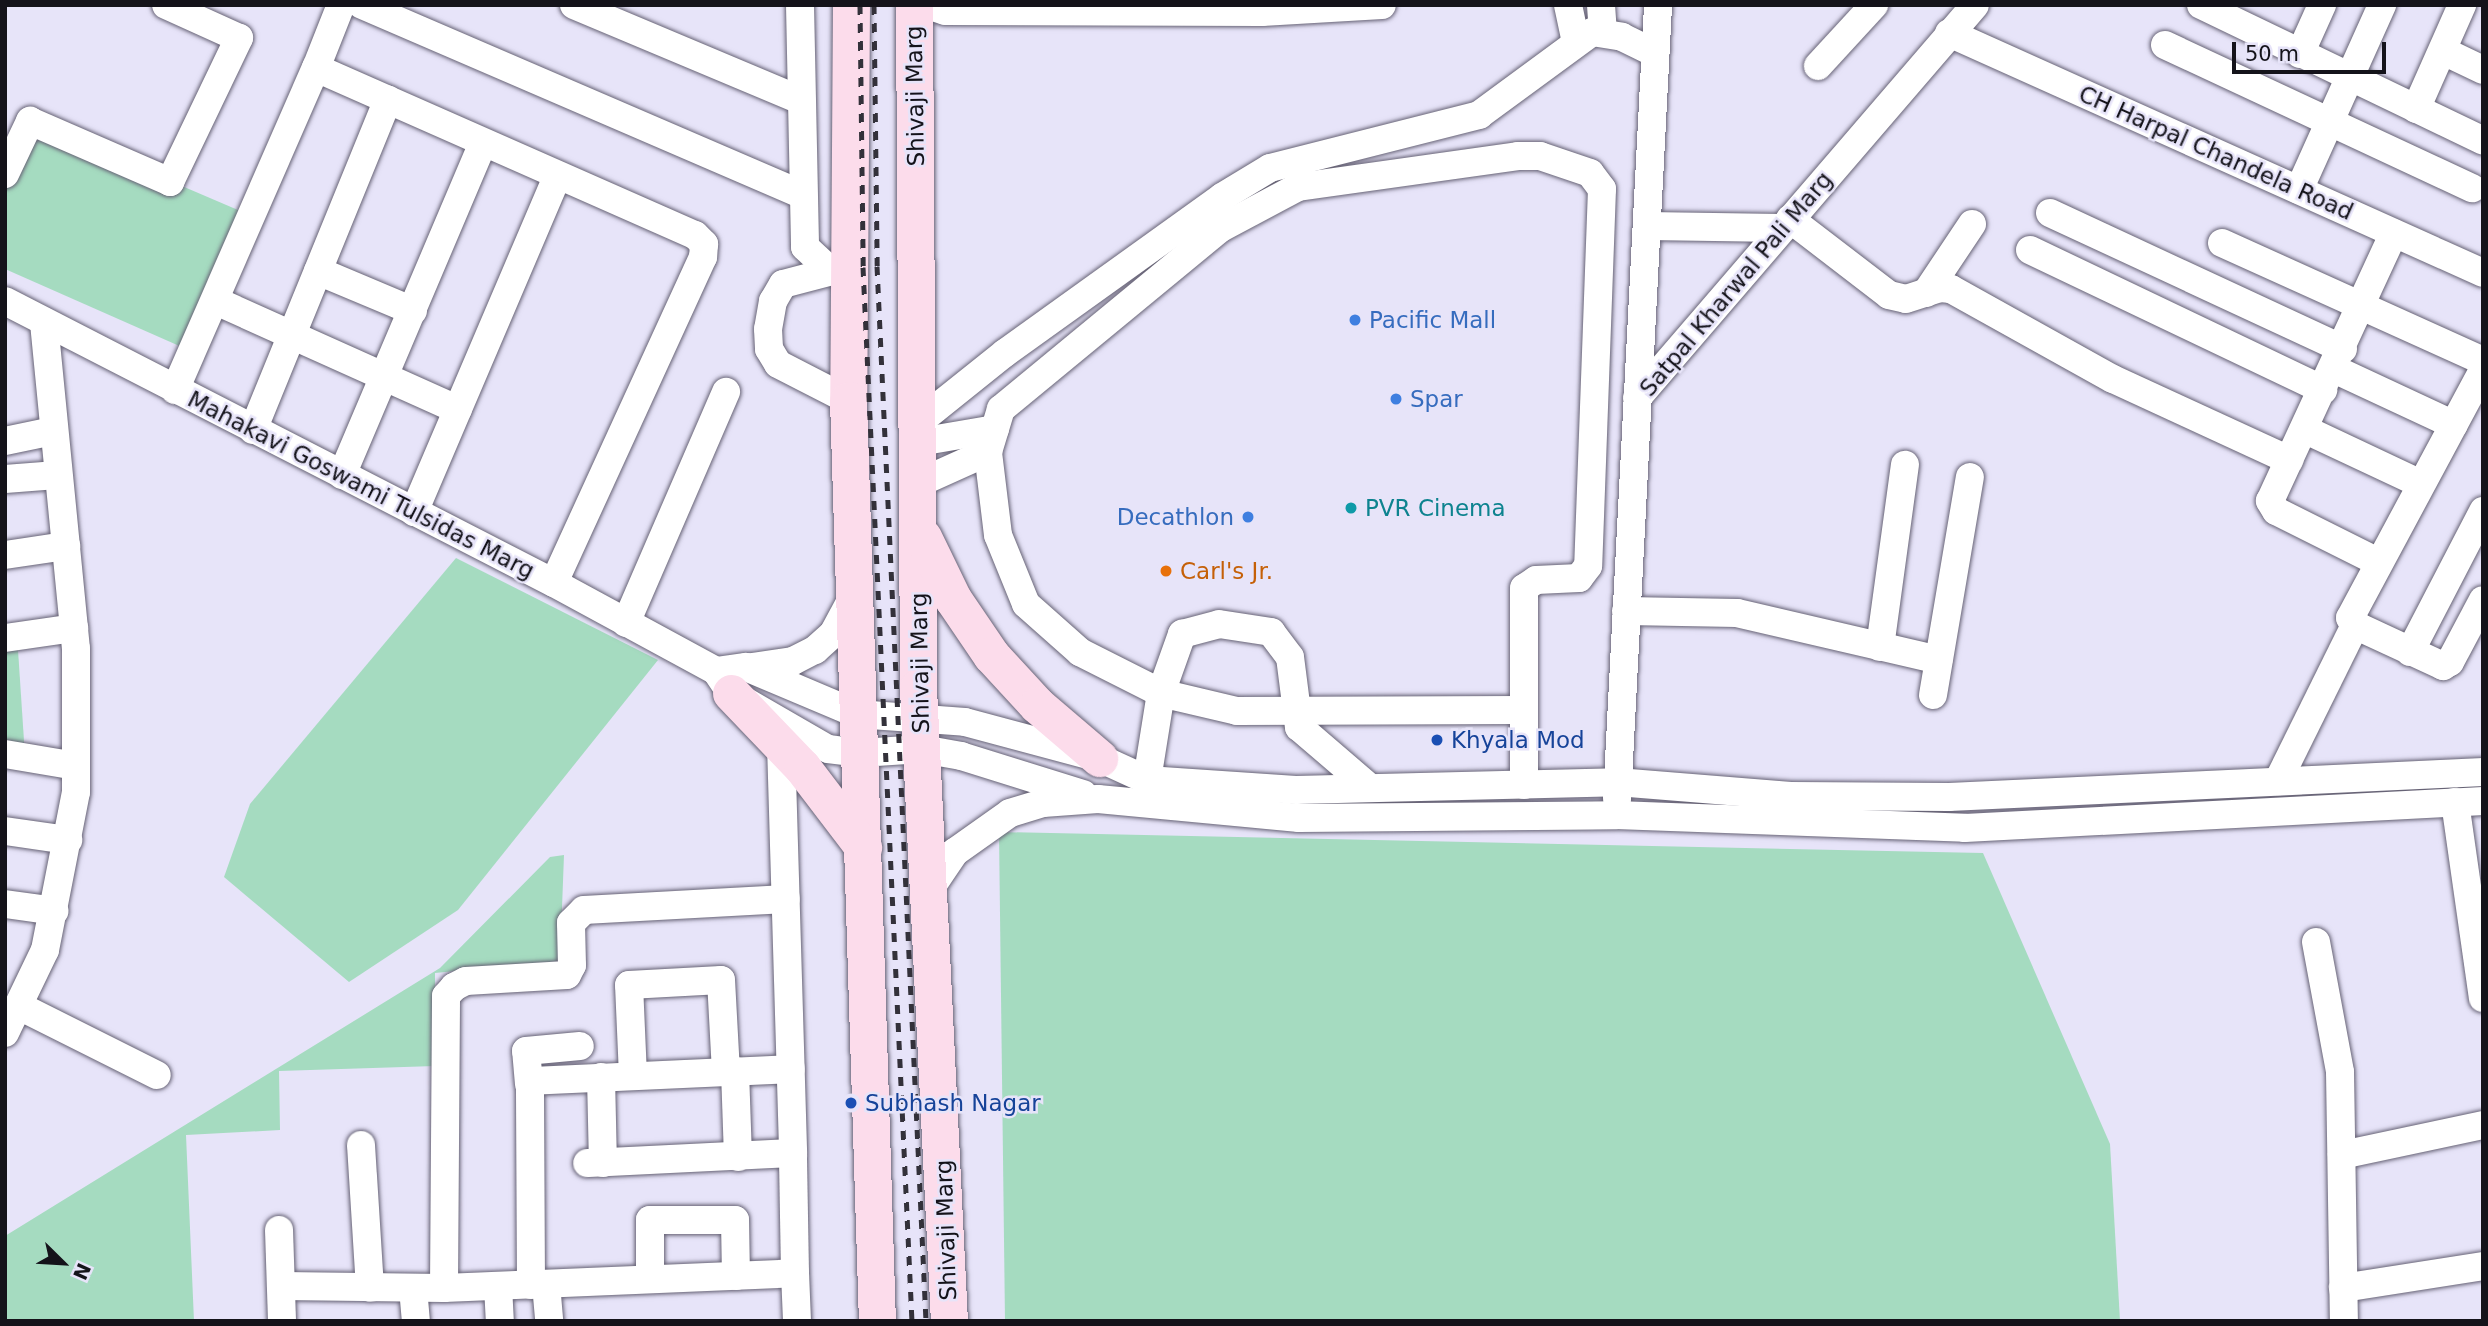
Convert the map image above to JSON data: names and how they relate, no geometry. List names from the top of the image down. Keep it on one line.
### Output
{"streets":{"main road":["Shivaji Marg"],"street":["CH Harpal Chandela Road","Satpal Kharwal Pali Marg","Mahakavi Goswami Tulsidas Marg"]},"crossings":[["Shivaji Marg","Mahakavi Goswami Tulsidas Marg"],["CH Harpal Chandela Road","Satpal Kharwal Pali Marg"]],"places":["Pacific Mall","Spar","PVR Cinema","Decathlon","Carl's Jr.","Khyala Mod","Subhash Nagar"],"scale_bar":"50 m","north":"bottom right"}
